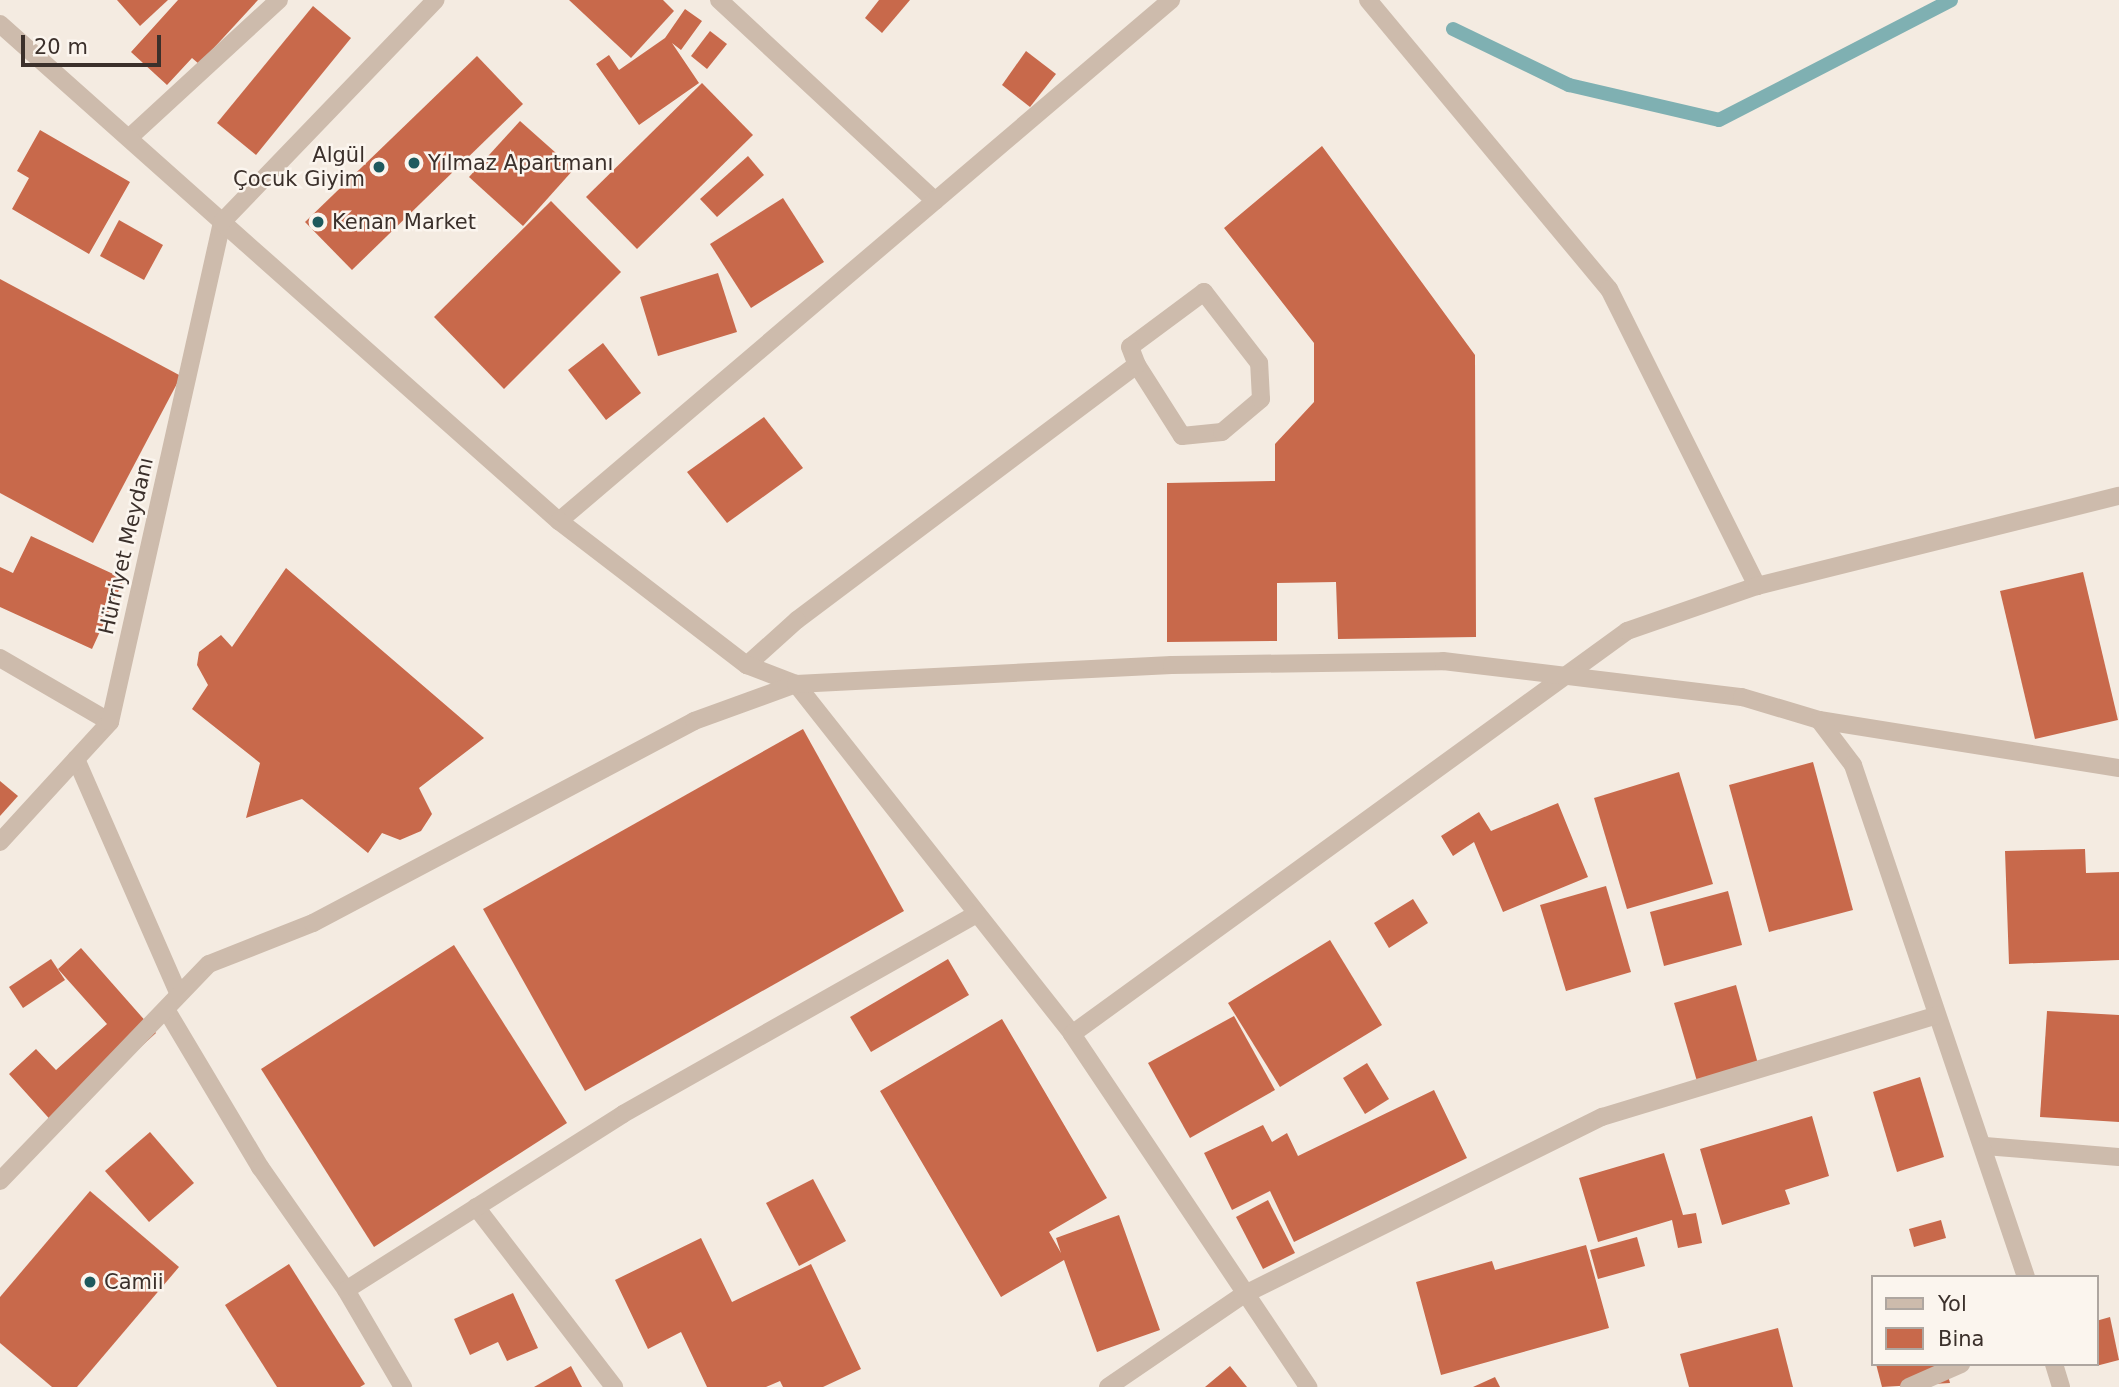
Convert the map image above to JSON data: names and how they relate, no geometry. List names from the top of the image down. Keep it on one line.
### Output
{"streets":{"street":["Hürriyet Meydanı"]},"places":["Yılmaz Apartmanı","Algül Çocuk Giyim","Kenan Market","Camii"],"legend":["Yol","Bina"],"scale_bar":"20 m"}
